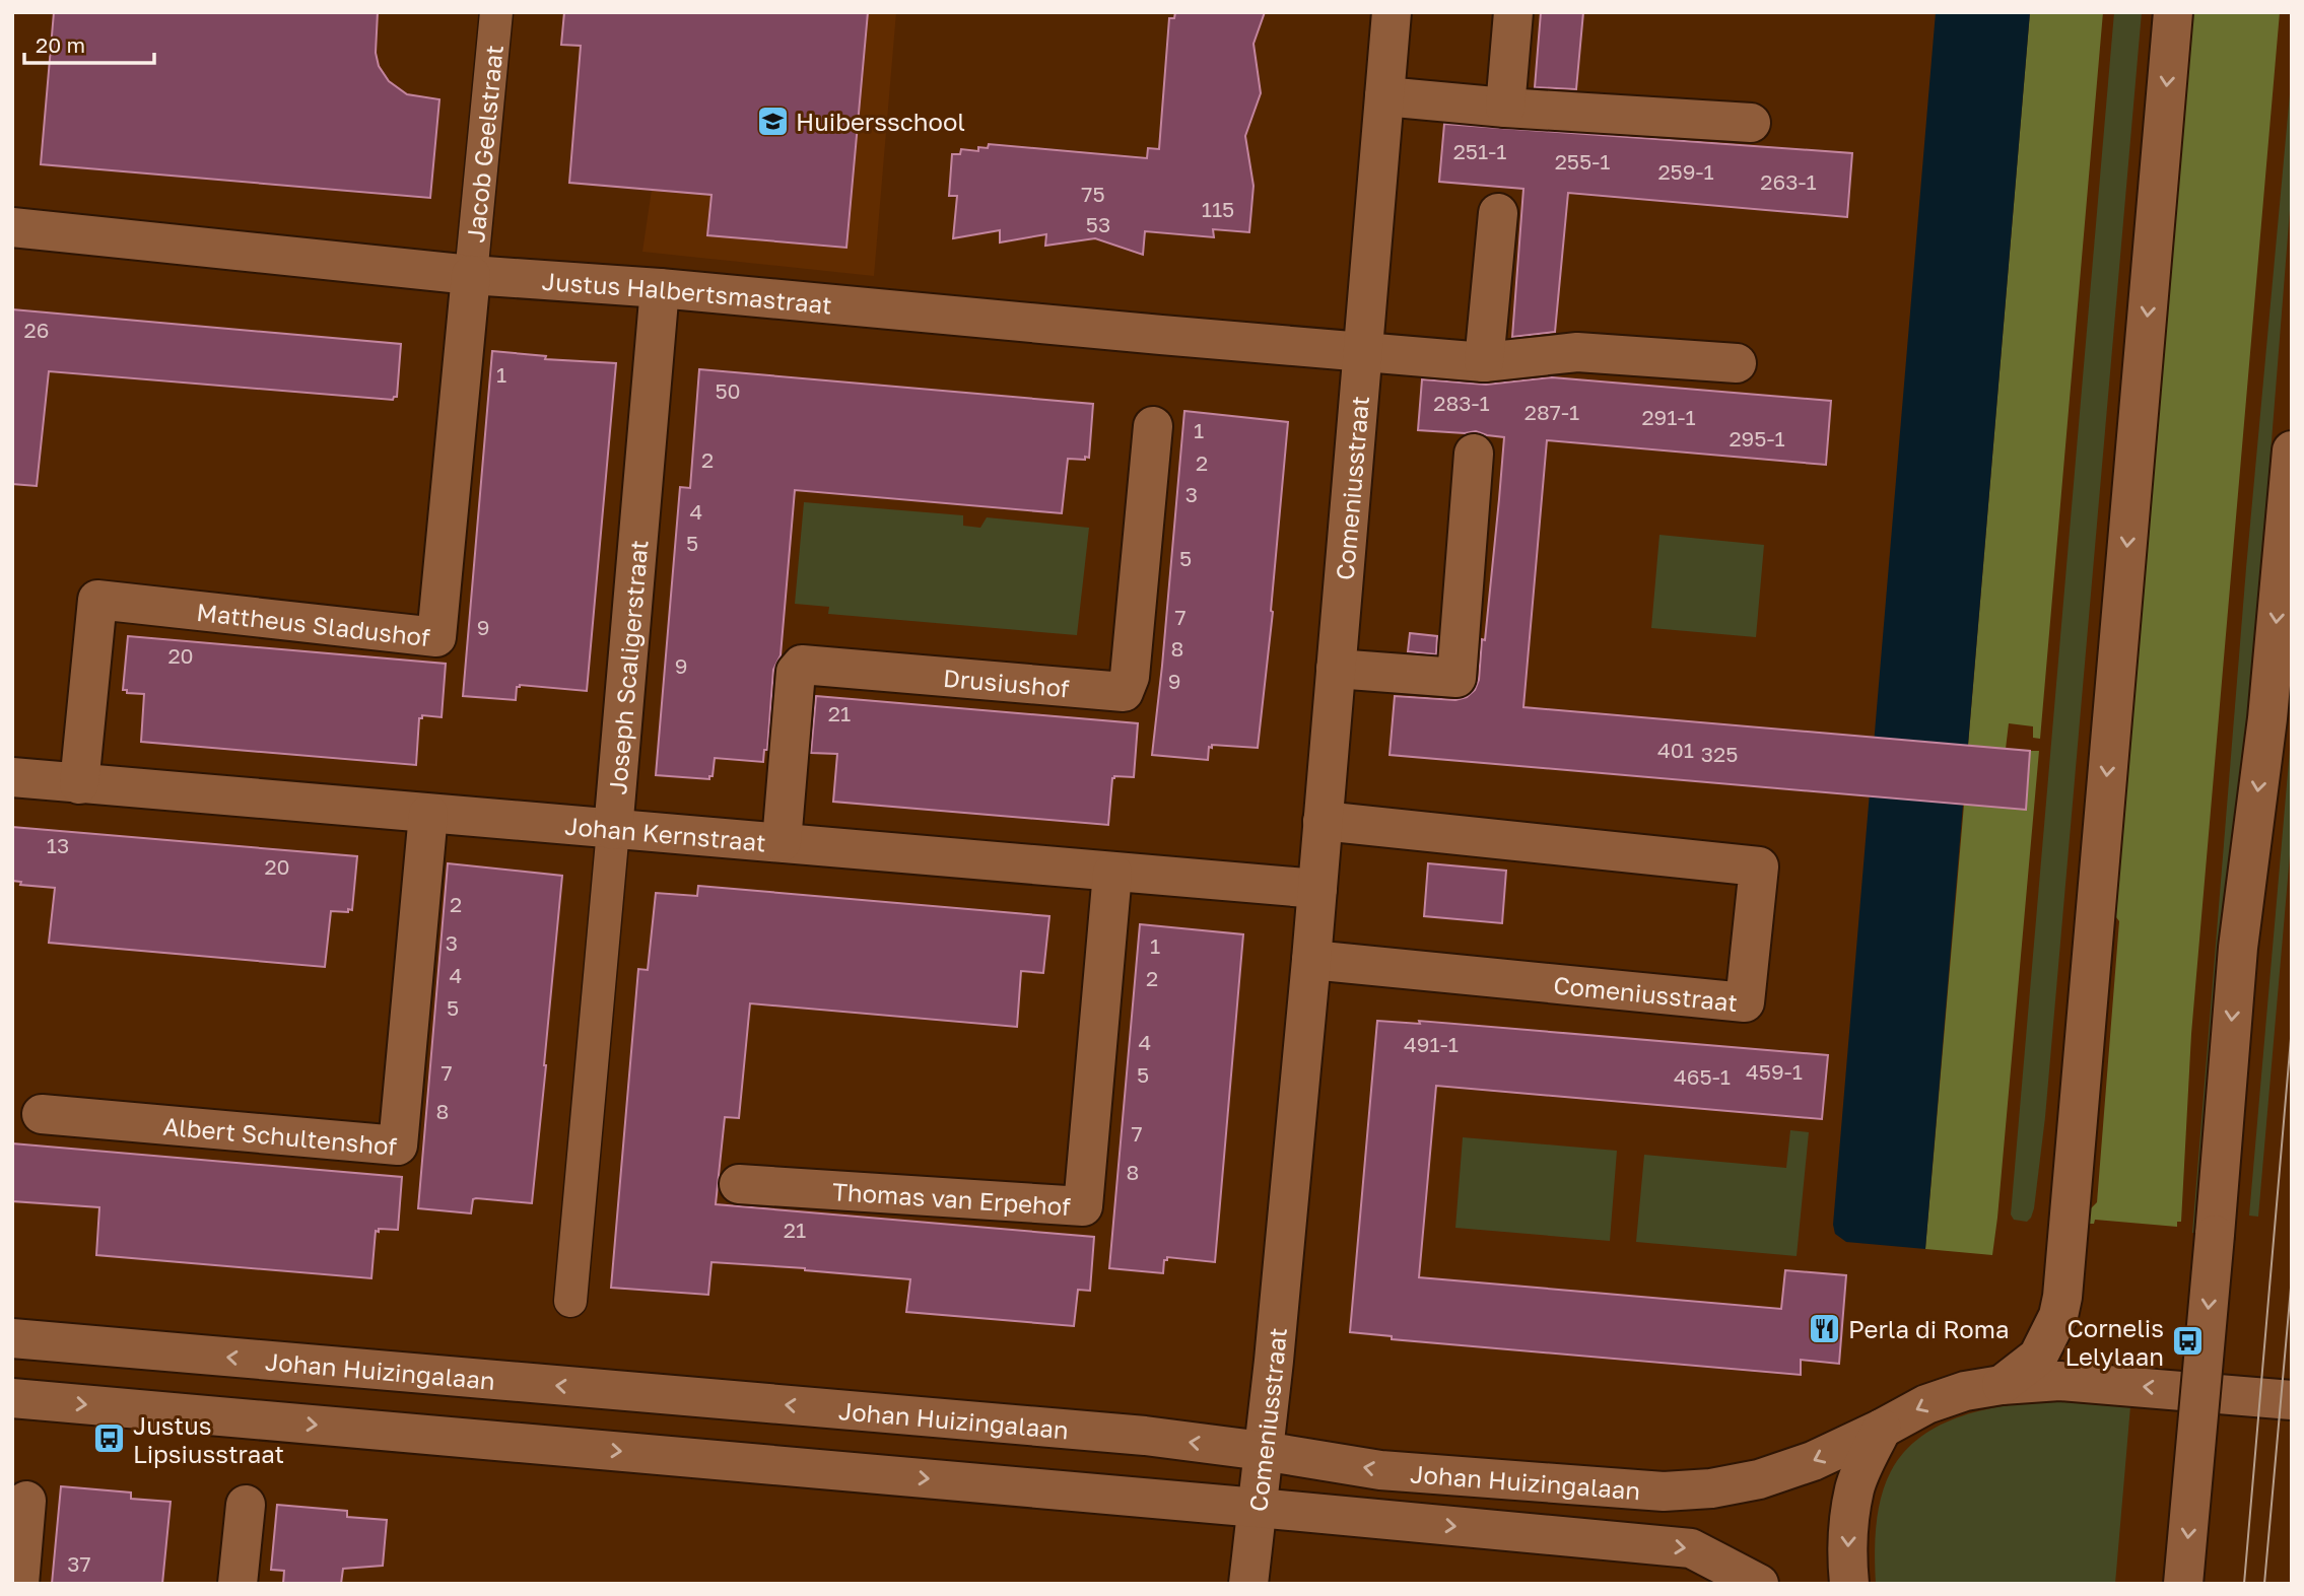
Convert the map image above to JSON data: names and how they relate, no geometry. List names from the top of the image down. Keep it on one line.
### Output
{"streets":{"street":["Jacob Geelstraat","Justus Halbertsmastraat","Comeniusstraat","Mattheus Sladushof","Joseph Scaligerstraat","Drusiushof","Johan Kernstraat","Albert Schultenshof","Thomas van Erpehof","Johan Huizingalaan"]},"crossings":[["Jacob Geelstraat","Justus Halbertsmastraat"],["Jacob Geelstraat","Mattheus Sladushof"],["Justus Halbertsmastraat","Comeniusstraat"],["Justus Halbertsmastraat","Mattheus Sladushof"],["Justus Halbertsmastraat","Joseph Scaligerstraat"],["Comeniusstraat","Johan Kernstraat"],["Comeniusstraat","Johan Huizingalaan"],["Mattheus Sladushof","Johan Kernstraat"],["Joseph Scaligerstraat","Johan Kernstraat"],["Drusiushof","Johan Kernstraat"],["Johan Kernstraat","Albert Schultenshof"],["Johan Kernstraat","Thomas van Erpehof"]],"places":{"school or university":["Huibersschool"],"restaurant":["Perla di Roma"],"bus stop":["Cornelis Lelylaan","Justus Lipsiusstraat"]},"house_numbers":["251-1","255-1","259-1","263-1","75","115","53","26","1","50","283-1","287-1","291-1","1","295-1","2","2","3","4","5","5","7","9","8","20","9","9","21","401","325","13","20","2","3","1","4","2","5","4","491-1","459-1","7","5","465-1","8","7","8","21","37"],"scale_bar":"20 m"}
